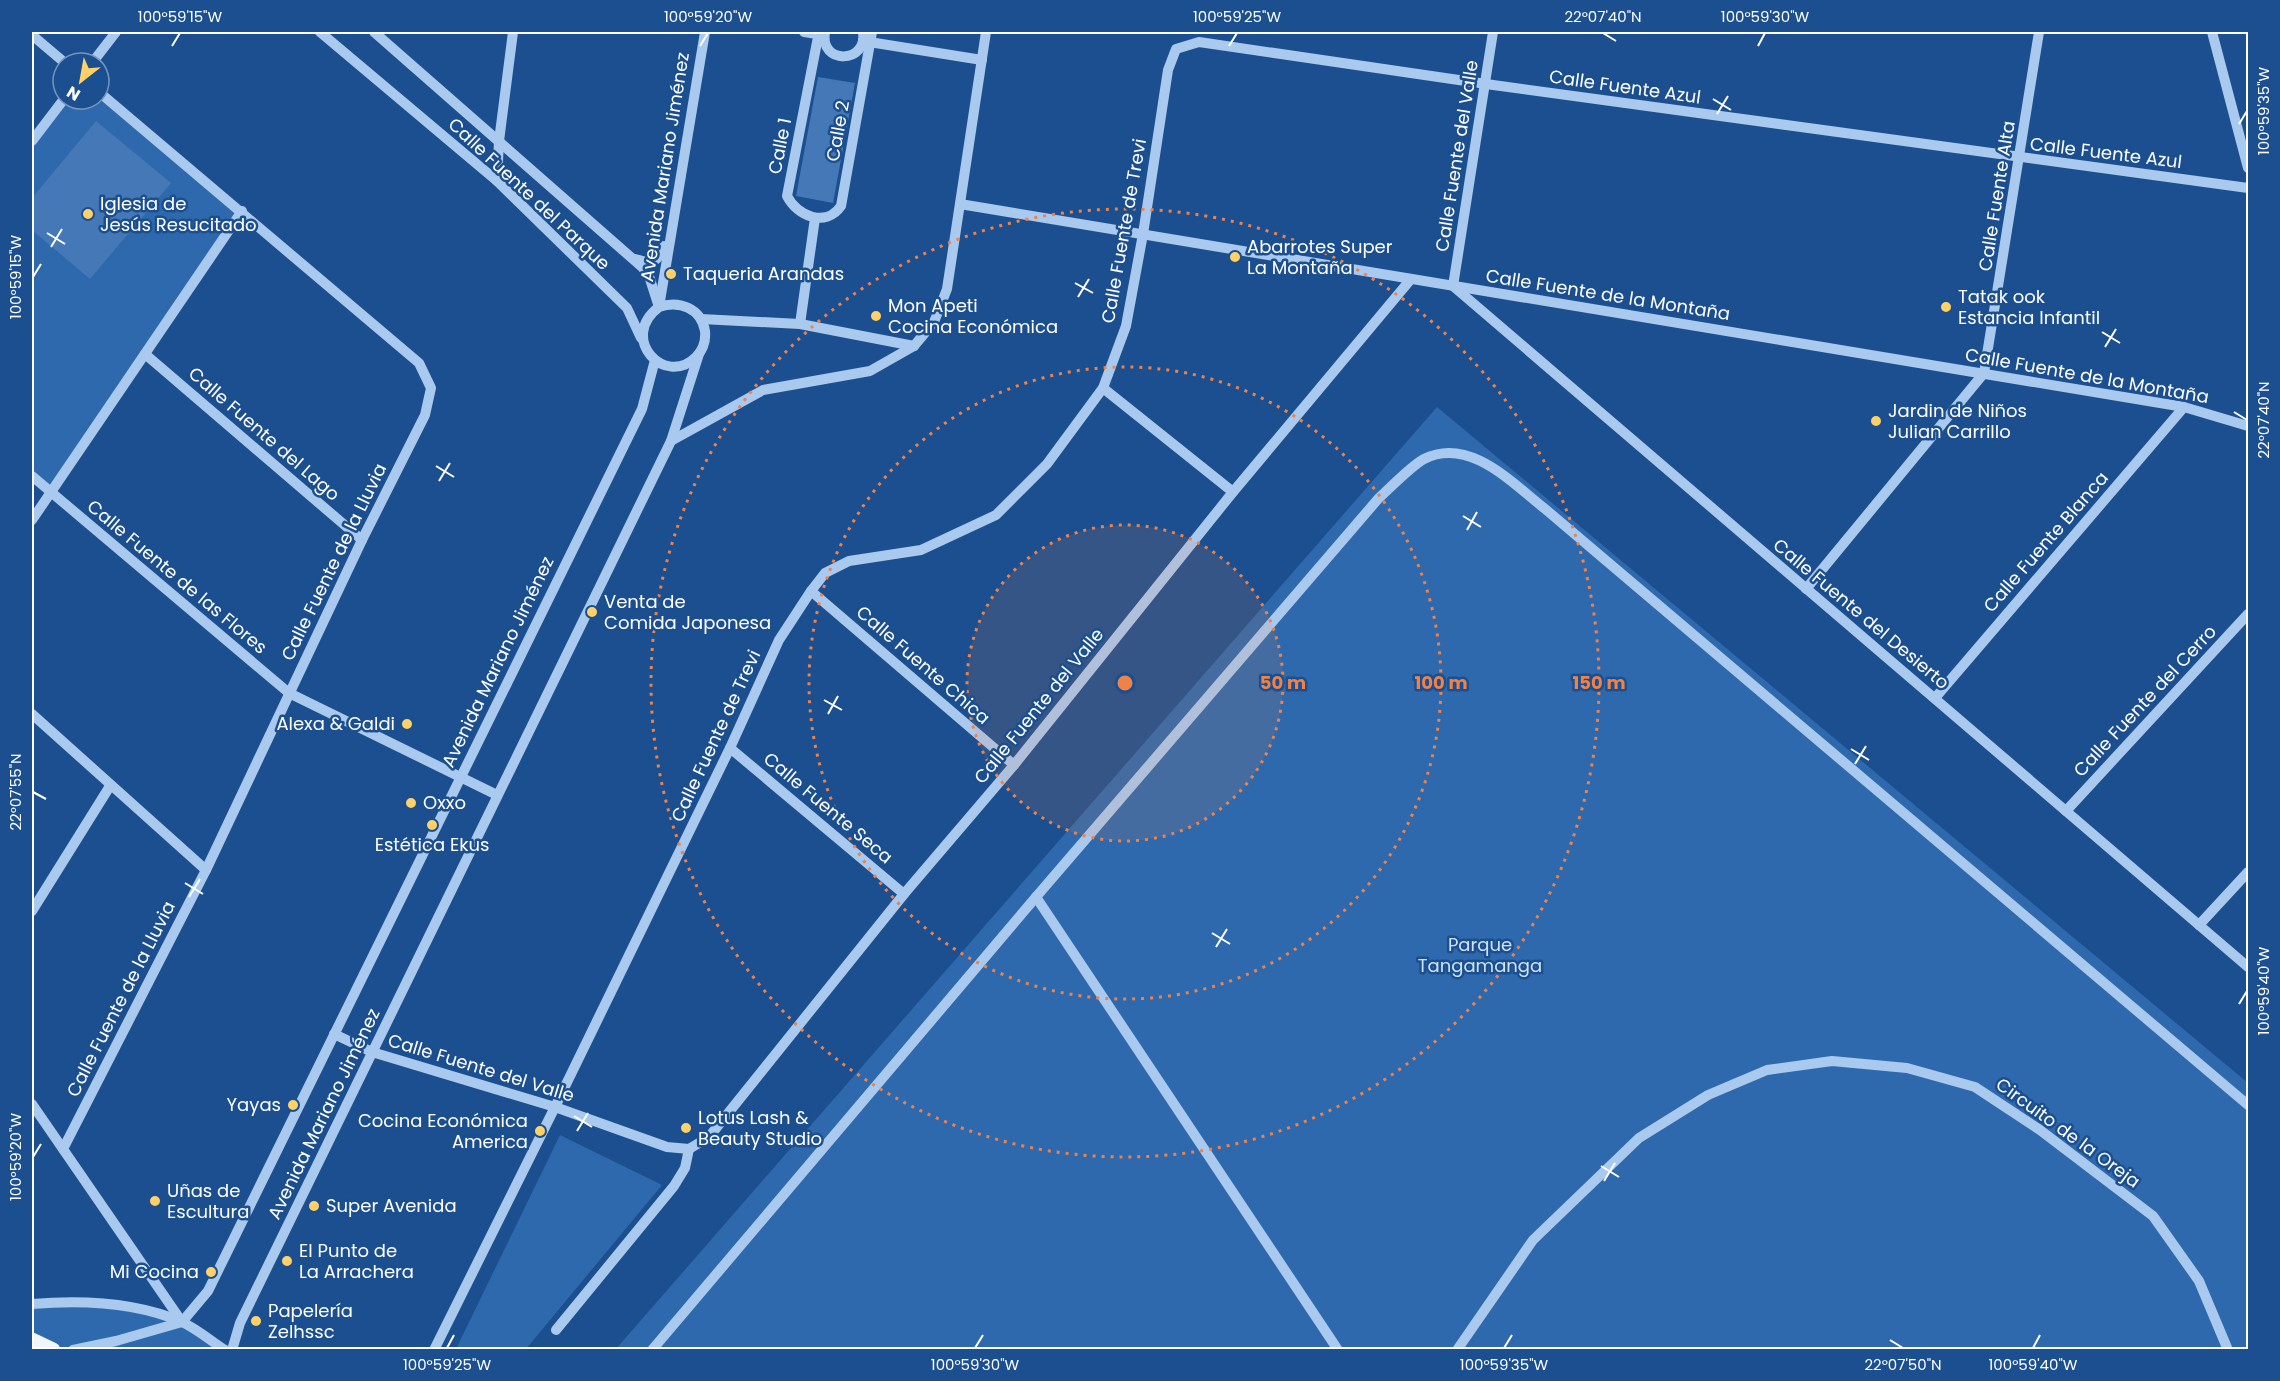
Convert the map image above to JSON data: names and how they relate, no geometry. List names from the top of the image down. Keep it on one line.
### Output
{"streets":{"street":["Calle Fuente Azul","Calle 2","Calle 1","Calle Fuente del Valle","Avenida Mariano Jiménez","Calle Fuente del Parque","Calle Fuente Alta","Calle Fuente de Trevi","Calle Fuente de la Montaña","Calle Fuente del Lago","Calle Fuente Blanca","Calle Fuente de la Lluvia","Calle Fuente de las Flores","Calle Fuente del Desierto","Calle Fuente Chica","Calle Fuente del Cerro","Calle Fuente Seca","Circuito de la Oreja"]},"crossings":[["Calle Fuente Azul","Calle Fuente del Valle"],["Calle Fuente Azul","Calle Fuente Alta"],["Calle Fuente Azul","Calle Fuente de Trevi"],["Calle 2","Calle 1"],["Calle Fuente del Valle","Avenida Mariano Jiménez"],["Calle Fuente del Valle","Calle Fuente de Trevi"],["Calle Fuente del Valle","Calle Fuente de la Montaña"],["Calle Fuente del Valle","Calle Fuente del Desierto"],["Calle Fuente del Valle","Calle Fuente Chica"],["Calle Fuente del Valle","Calle Fuente Seca"],["Avenida Mariano Jiménez","Calle Fuente del Parque"],["Avenida Mariano Jiménez","Calle Fuente de las Flores"],["Calle Fuente Alta","Calle Fuente de la Montaña"],["Calle Fuente Alta","Calle Fuente del Desierto"],["Calle Fuente de Trevi","Calle Fuente de la Montaña"],["Calle Fuente de Trevi","Calle Fuente Chica"],["Calle Fuente de Trevi","Calle Fuente Seca"],["Calle Fuente de la Montaña","Calle Fuente Blanca"],["Calle Fuente de la Montaña","Calle Fuente del Desierto"],["Calle Fuente del Lago","Calle Fuente de la Lluvia"],["Calle Fuente Blanca","Calle Fuente del Desierto"],["Calle Fuente de la Lluvia","Calle Fuente de las Flores"],["Calle Fuente del Desierto","Calle Fuente del Cerro"]],"parks":["Parque Tangamanga"],"places":["Iglesia de Jesús Resucitado","Abarrotes Super La Montaña","Taqueria Arandas","Tatak ook Estancia Infantil","Mon Apeti Cocina Económica","Jardin de Niños Julian Carrillo","Venta de Comida Japonesa","Alexa & Galdi","Oxxo","Estética Ekus","Yayas","Lotus Lash & Beauty Studio","Cocina Económica America","Uñas de Escultura","Super Avenida","El Punto de La Arrachera","Mi Cocina","Papelería Zelhssc"],"north":"bottom left","coordinates":["100°59'15\"W","100°59'20\"W","100°59'25\"W","22°07'40\"N","100°59'30\"W","100°59'35\"W","22°07'55\"N","100°59'40\"W","22°07'50\"N"],"rings":["50 m","100 m","150 m"]}
